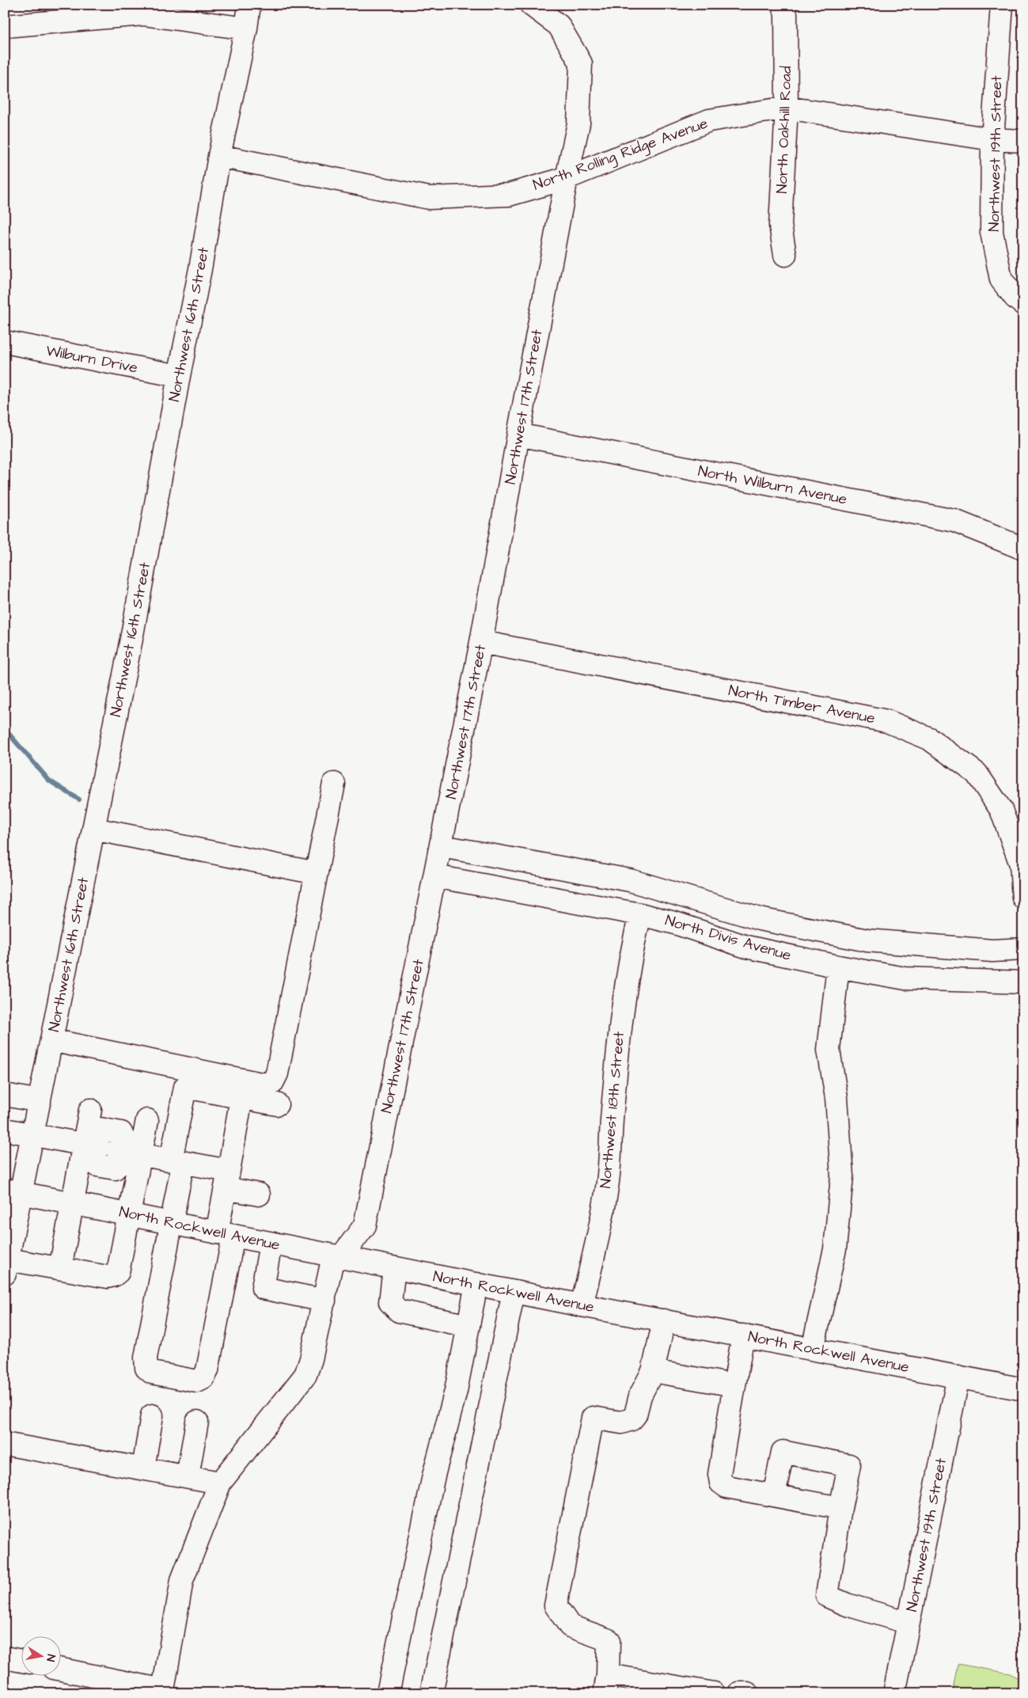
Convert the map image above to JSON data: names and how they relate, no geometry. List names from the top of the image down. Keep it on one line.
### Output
{"streets":{"street":["North Oakhill Road","Northwest 19th Street","North Rolling Ridge Avenue","Northwest 16th Street","Wilburn Drive","Northwest 17th Street","North Wilburn Avenue","North Timber Avenue","North Divis Avenue","Northwest 18th Street","North Rockwell Avenue"]},"crossings":[["North Oakhill Road","North Rolling Ridge Avenue"],["Northwest 19th Street","North Rolling Ridge Avenue"],["Northwest 19th Street","North Rockwell Avenue"],["North Rolling Ridge Avenue","Northwest 16th Street"],["North Rolling Ridge Avenue","Northwest 17th Street"],["Northwest 16th Street","Wilburn Drive"],["Northwest 16th Street","North Rockwell Avenue"],["Northwest 17th Street","North Wilburn Avenue"],["Northwest 17th Street","North Timber Avenue"],["Northwest 17th Street","North Divis Avenue"],["Northwest 17th Street","North Rockwell Avenue"],["North Divis Avenue","Northwest 18th Street"],["Northwest 18th Street","North Rockwell Avenue"]],"north":"right"}
